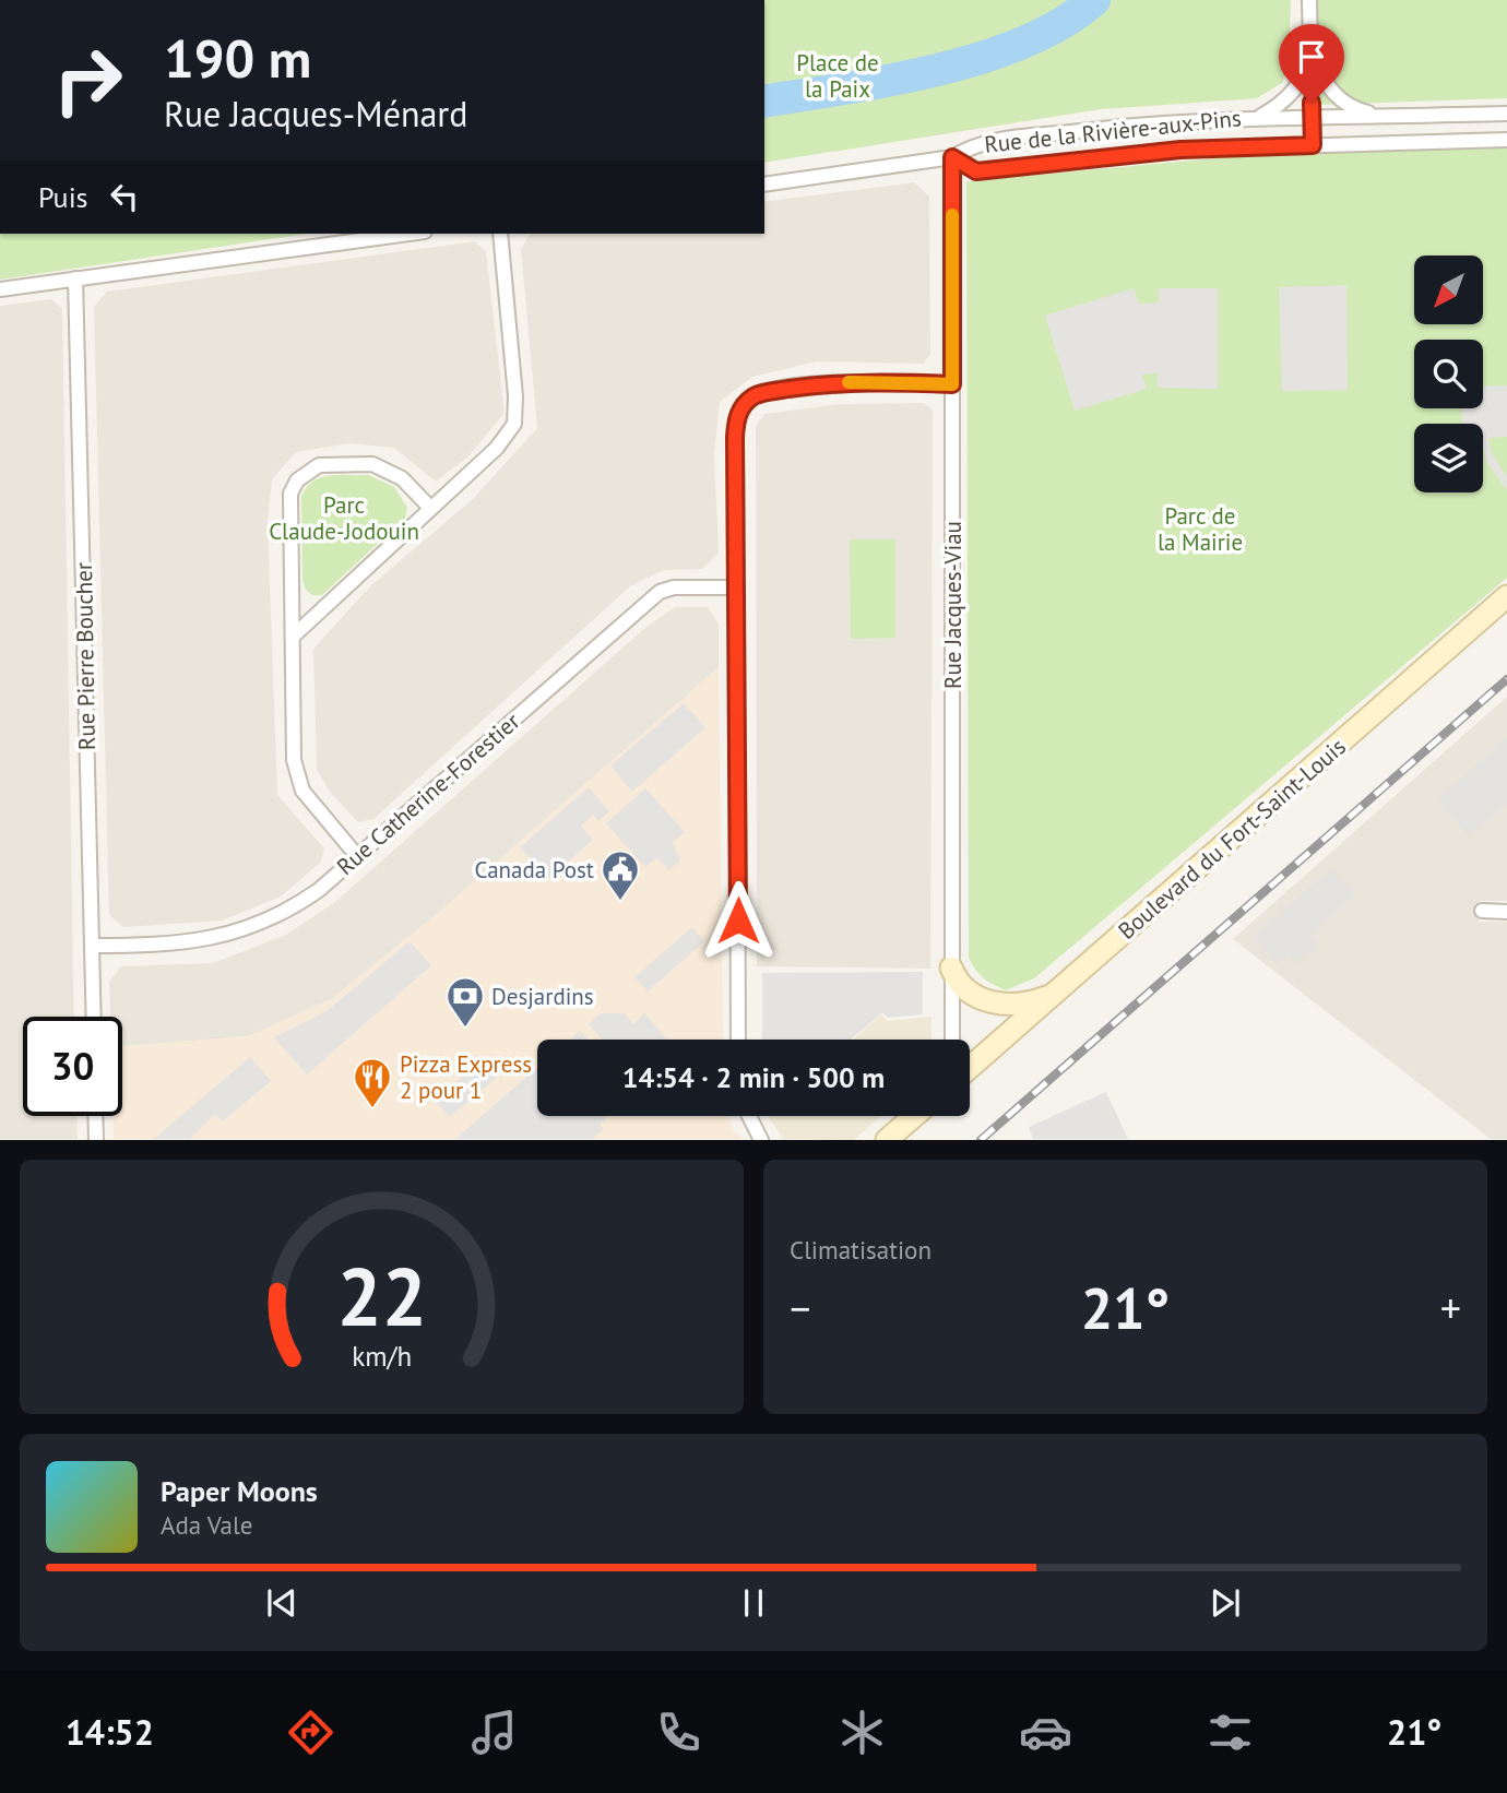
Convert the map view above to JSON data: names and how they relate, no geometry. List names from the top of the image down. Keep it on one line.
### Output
{"streets":{"street":["Rue de la Rivière-aux-Pins","Rue Jacques-Viau","Rue Pierre Boucher","Rue Catherine-Forestier","Boulevard du Fort-Saint-Louis"]},"crossings":[["Rue de la Rivière-aux-Pins","Rue Jacques-Viau"],["Rue Pierre Boucher","Rue Catherine-Forestier"]],"parks":["Place de la Paix","Parc Claude-Jodouin","Parc de la Mairie"],"places":{"public building":["Canada Post"],"bank":["Desjardins"],"restaurant":["Pizza Express 2 pour 1"]},"north":"bottom left","page":{"turn":["190 m","Rue Jacques-Ménard"],"then":"Puis","limit":"30","trip":"14:54 · 2 min · 500 m","tile":"Climatisation","heat":["−","21°","+"],"song":["Paper Moons","Ada Vale"],"tabs":["14:52","21°"],"gauge":["22","km/h"]}}
